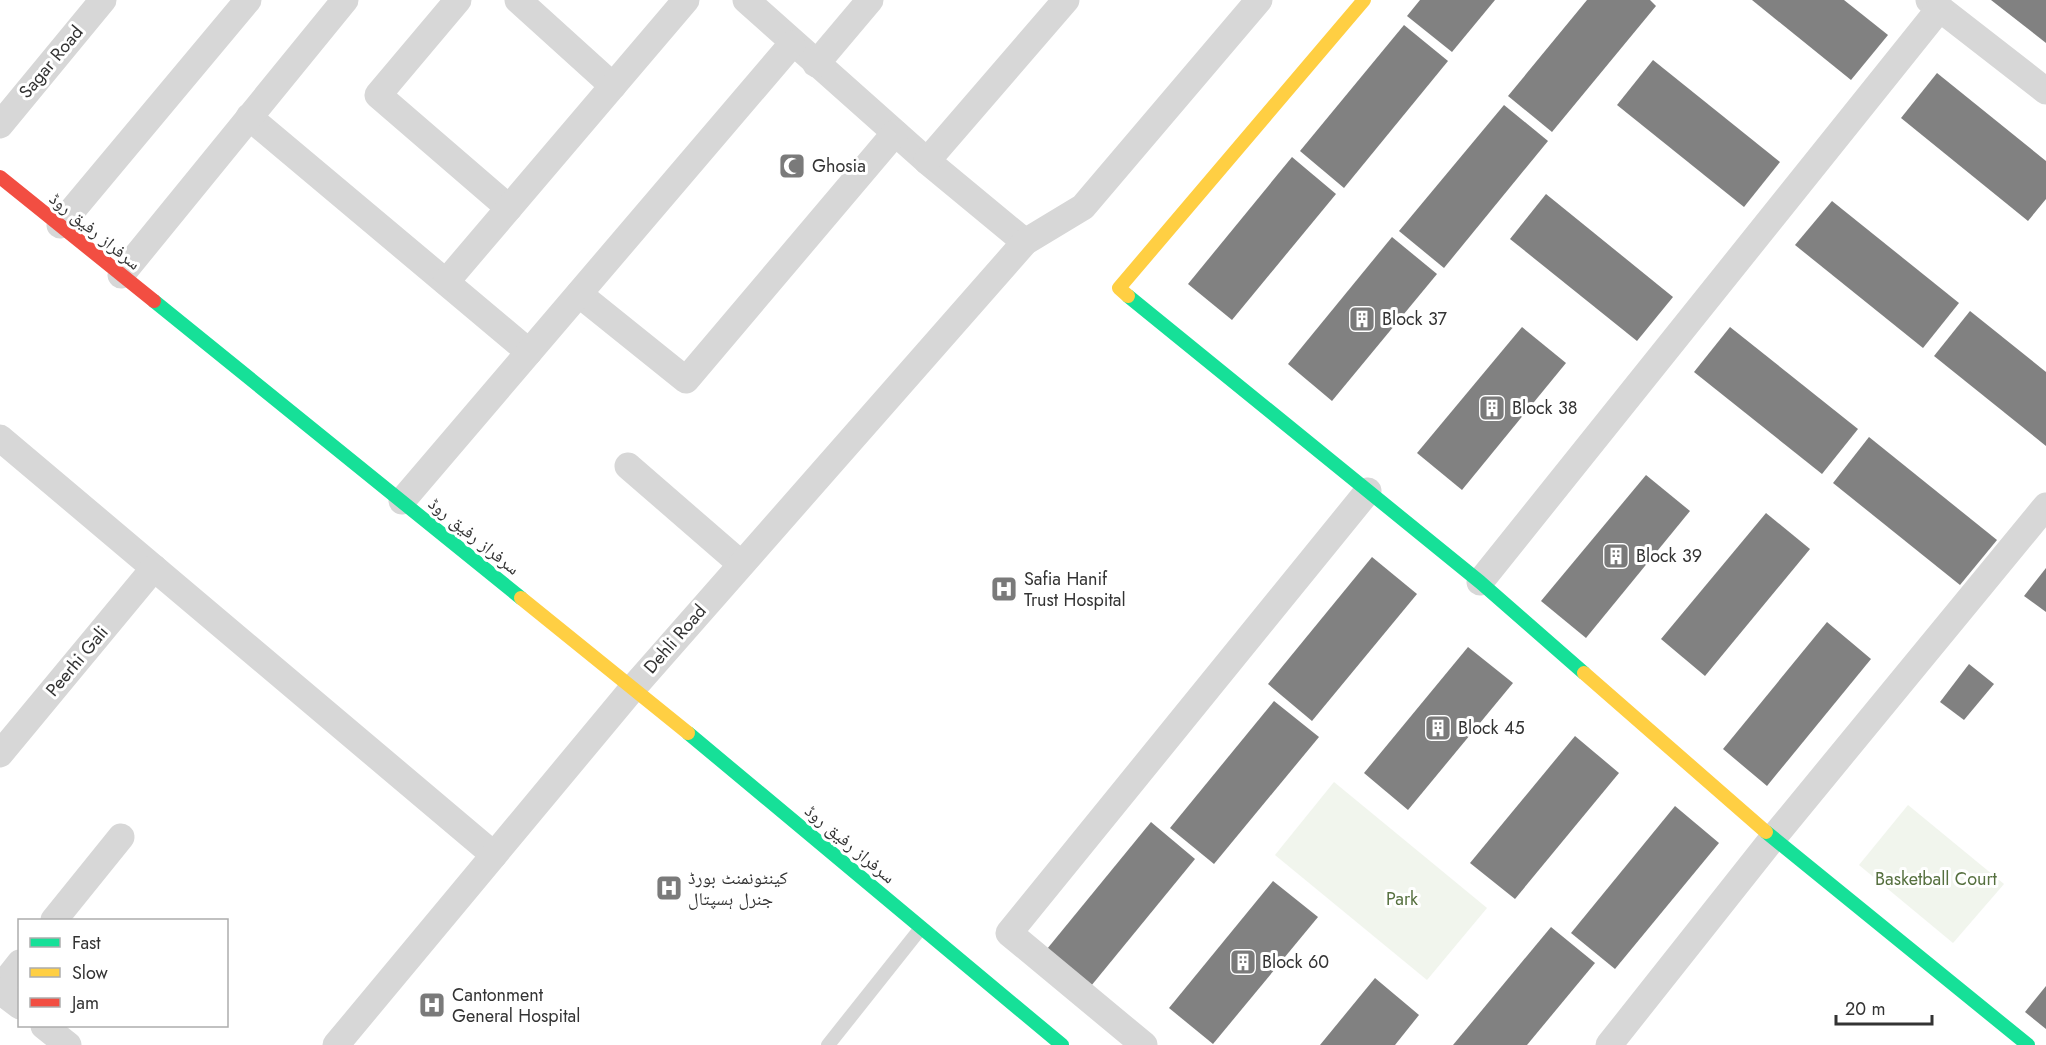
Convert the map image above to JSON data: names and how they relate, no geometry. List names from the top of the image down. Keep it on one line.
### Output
{"streets":{"street":["Sagar Road","سرفراز رفیق روڈ","Dehli Road","Peerhi Gali"]},"crossings":[["سرفراز رفیق روڈ","Dehli Road"]],"parks":["Basketball Court","Park"],"places":{"mosque":["Ghosia"],"building":["Block 37","Block 38","Block 39","Block 45","Block 60"],"hospital":["Safia Hanif Trust Hospital","کینٹونمنٹ بورڈ جنرل ہسپتال","Cantonment General Hospital"]},"legend":["Fast","Slow","Jam"],"scale_bar":"20 m"}
